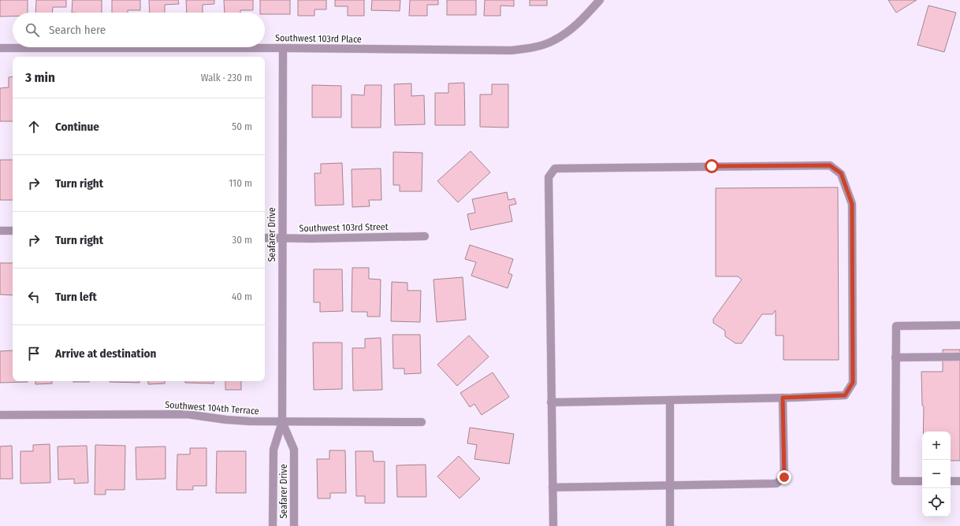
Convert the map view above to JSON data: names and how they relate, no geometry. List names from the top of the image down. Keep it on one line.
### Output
{"streets":{"street":["Southwest 103rd Place","Southwest 103rd Street","Seafarer Drive","Southwest 104th Terrace"]},"crossings":[["Southwest 103rd Place","Seafarer Drive"],["Southwest 103rd Street","Seafarer Drive"],["Seafarer Drive","Southwest 104th Terrace"]],"page":{"search":"Search here","heading":["3 min","Walk · 230 m"],"list":[["Continue","50 m"],["Turn right","110 m"],["Turn right","30 m"],["Turn left","40 m"],"Arrive at destination"],"map_buttons":["+","−"]}}
